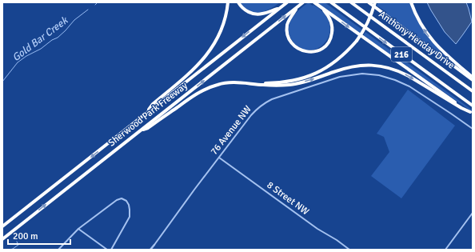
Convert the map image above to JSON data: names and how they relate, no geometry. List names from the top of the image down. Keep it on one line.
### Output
{"streets":{"highway":["Anthony Henday Drive","216","Sherwood Park Freeway"],"street":["76 Avenue NW","8 Street NW"]},"crossings":[["76 Avenue NW","8 Street NW"]],"water":["Gold Bar Creek"],"scale_bar":"200 m"}
